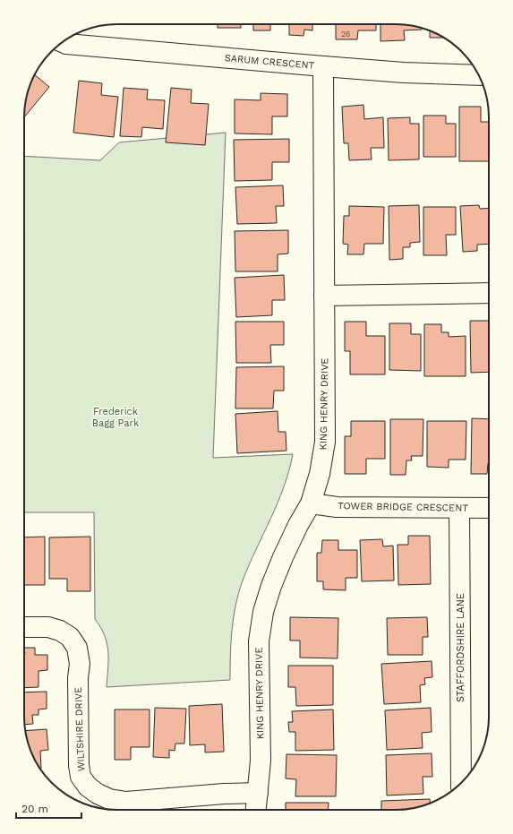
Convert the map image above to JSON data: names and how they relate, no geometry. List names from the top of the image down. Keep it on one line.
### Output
{"streets":{"street":["SARUM CRESCENT","KING HENRY DRIVE","TOWER BRIDGE CRESCENT","STAFFORDSHIRE LANE","WILTSHIRE DRIVE"]},"crossings":[["SARUM CRESCENT","KING HENRY DRIVE"],["KING HENRY DRIVE","TOWER BRIDGE CRESCENT"],["KING HENRY DRIVE","WILTSHIRE DRIVE"],["TOWER BRIDGE CRESCENT","STAFFORDSHIRE LANE"]],"parks":["Frederick Bagg Park"],"house_numbers":["26"],"scale_bar":"20 m"}
